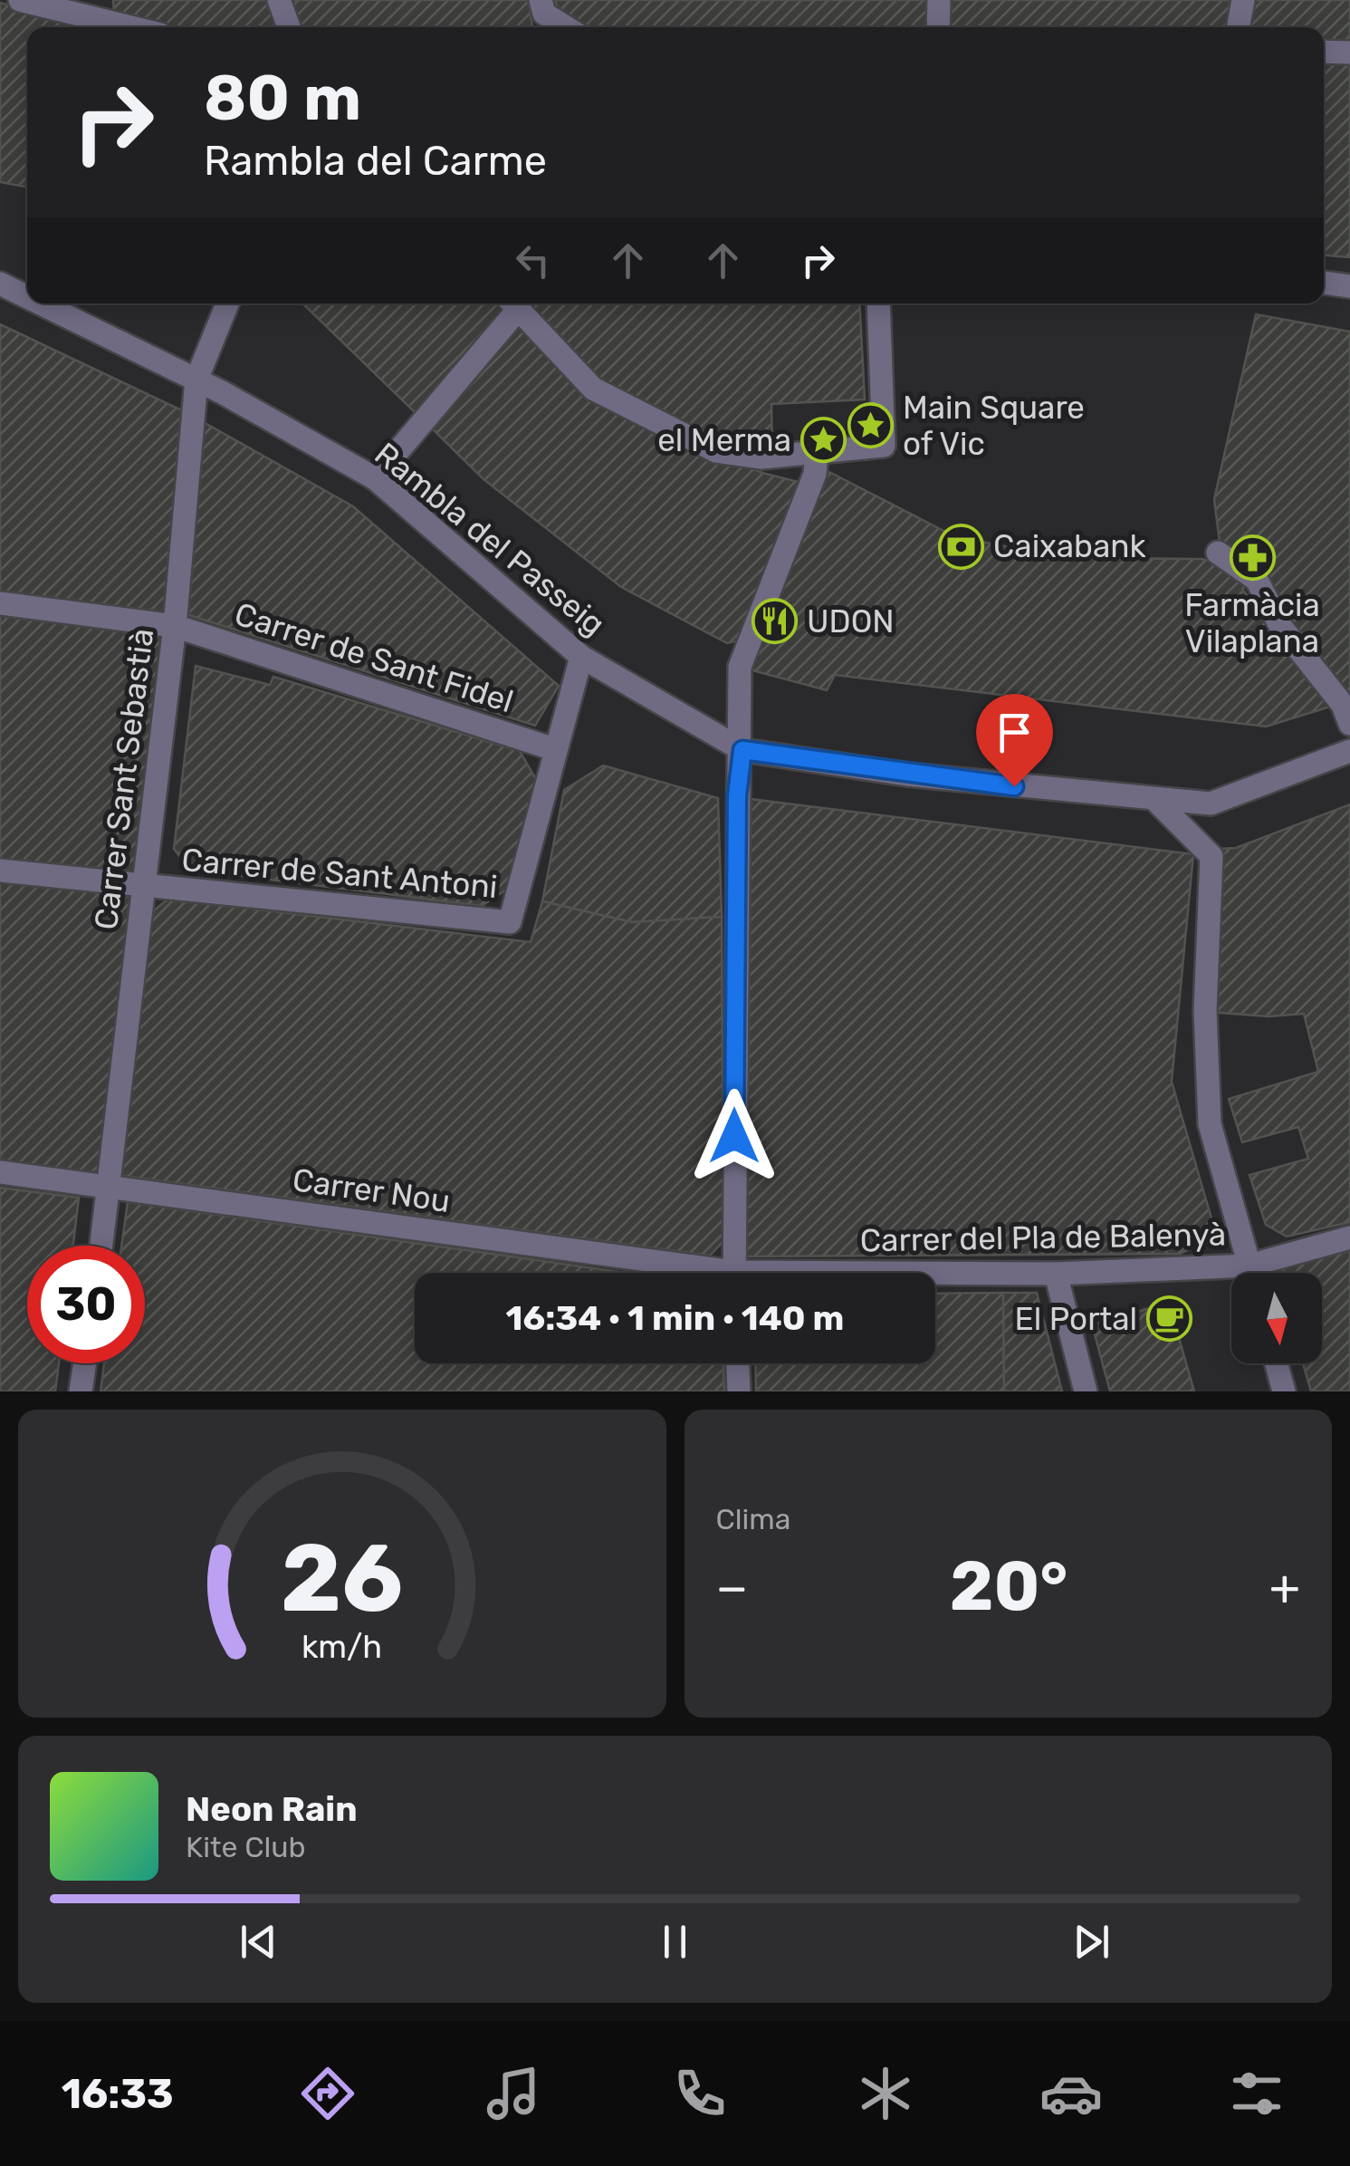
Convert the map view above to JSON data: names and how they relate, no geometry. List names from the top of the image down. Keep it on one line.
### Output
{"streets":{"street":["Rambla del Passeig","Carrer de Sant Fidel","Carrer Sant Sebastià","Carrer de Sant Antoni","Carrer Nou","Carrer del Pla de Balenyà"]},"crossings":[["Rambla del Passeig","Carrer Sant Sebastià"],["Rambla del Passeig","Carrer de Sant Antoni"],["Carrer de Sant Fidel","Carrer Sant Sebastià"],["Carrer de Sant Fidel","Carrer de Sant Antoni"],["Carrer Sant Sebastià","Carrer de Sant Antoni"],["Carrer Sant Sebastià","Carrer Nou"]],"places":{"place":["Main Square of Vic","el Merma"],"bank":["Caixabank"],"pharmacy":["Farmàcia Vilaplana"],"restaurant":["UDON"],"cafe":["El Portal"]},"north":"bottom","page":{"turn":["80 m","Rambla del Carme"],"limit":"30","trip":"16:34 · 1 min · 140 m","tile":"Clima","heat":["−","20°","+"],"song":["Neon Rain","Kite Club"],"tabs":"16:33","gauge":["26","km/h"]}}
